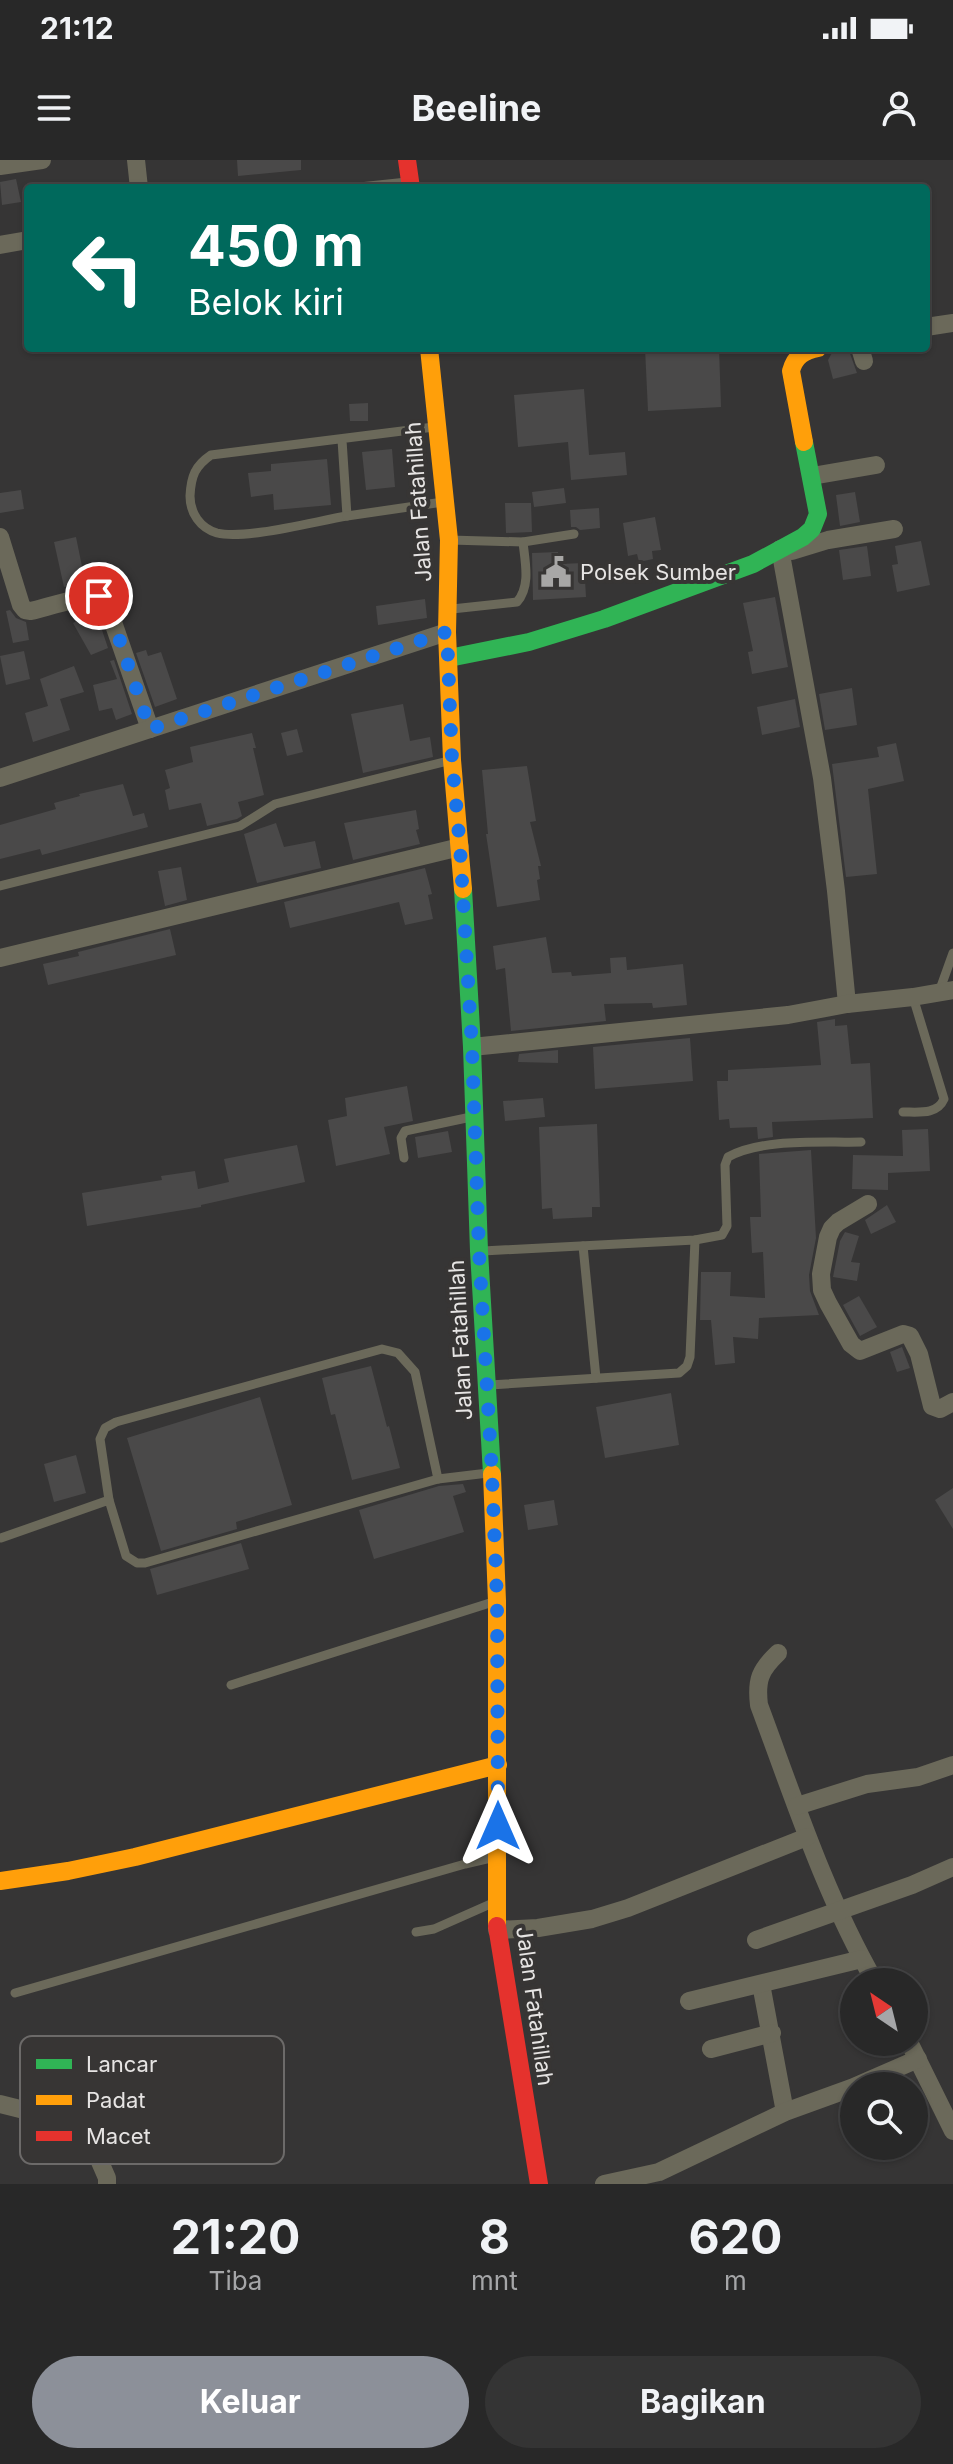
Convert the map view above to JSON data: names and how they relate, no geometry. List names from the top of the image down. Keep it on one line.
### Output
{"streets":{"street":["Jalan Fatahillah"]},"places":{"public building":["Polsek Sumber"]},"legend":["Lancar","Padat","Macet"],"north":"top left","page":{"status":"21:12","header":"Beeline","turn":["450 m","Belok kiri"],"eta":["21:20","Tiba","8","mnt","620","m"],"buttons":["Keluar","Bagikan"]}}
